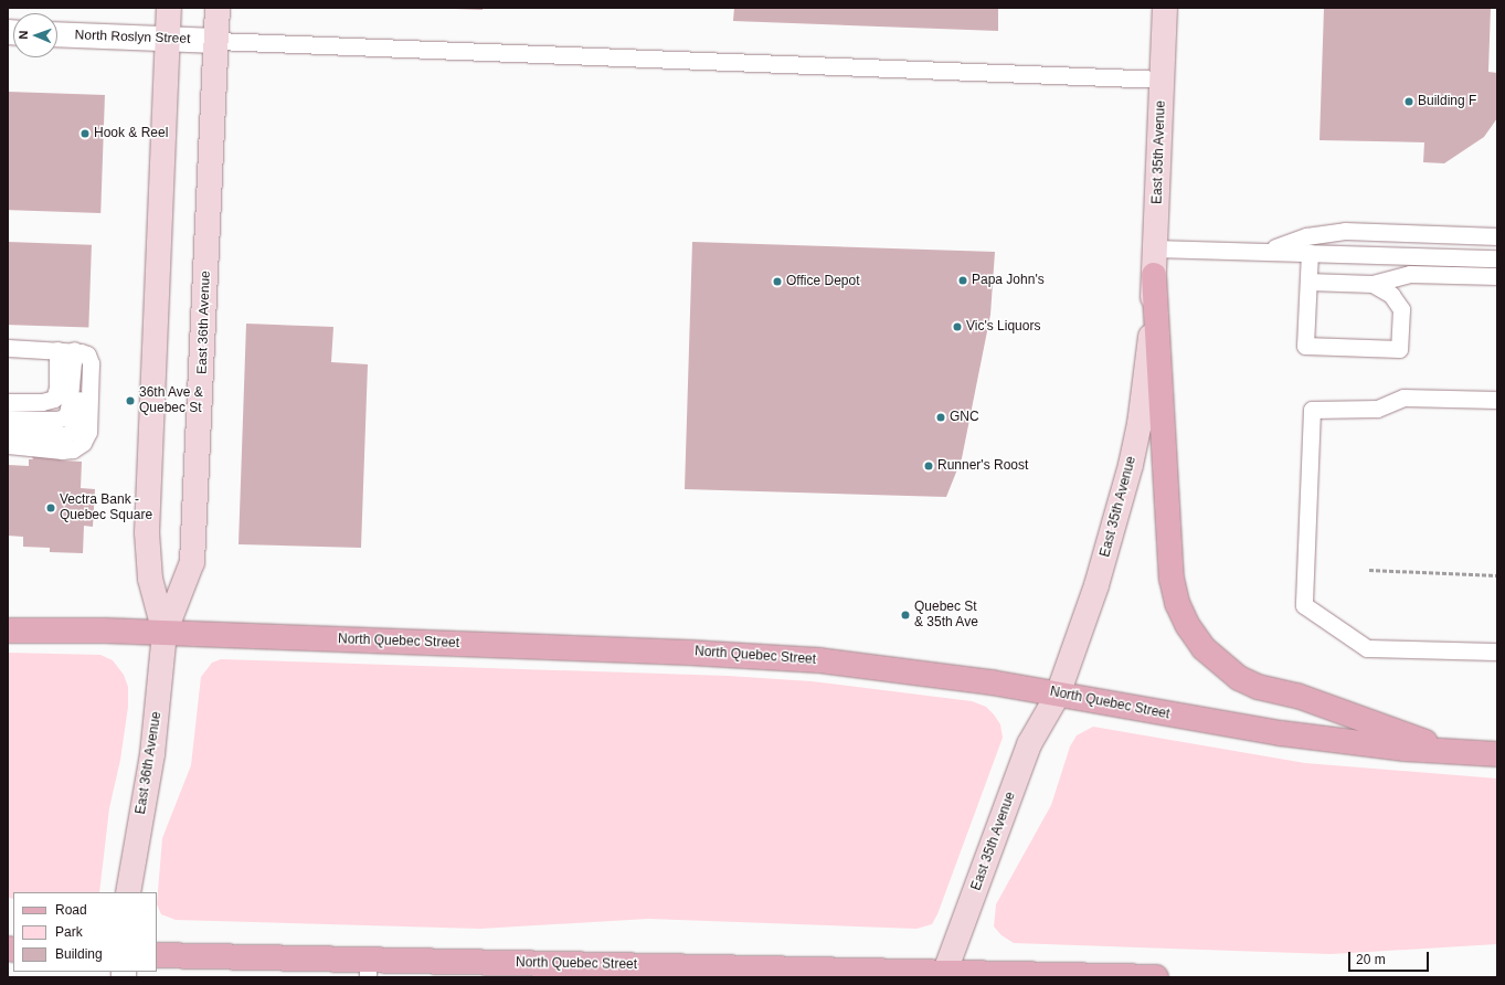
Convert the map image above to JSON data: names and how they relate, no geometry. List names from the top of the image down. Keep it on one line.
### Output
{"streets":{"main road":["North Quebec Street"],"street":["North Roslyn Street","East 35th Avenue","East 36th Avenue"]},"crossings":[["North Roslyn Street","East 36th Avenue"],["East 35th Avenue","North Quebec Street"],["East 36th Avenue","North Quebec Street"]],"places":["Building F","Hook & Reel","Papa John's","Office Depot","Vic's Liquors","36th Ave & Quebec St","GNC","Runner's Roost","Vectra Bank - Quebec Square","Quebec St & 35th Ave"],"legend":["Road","Park","Building"],"scale_bar":"20 m","north":"left"}
